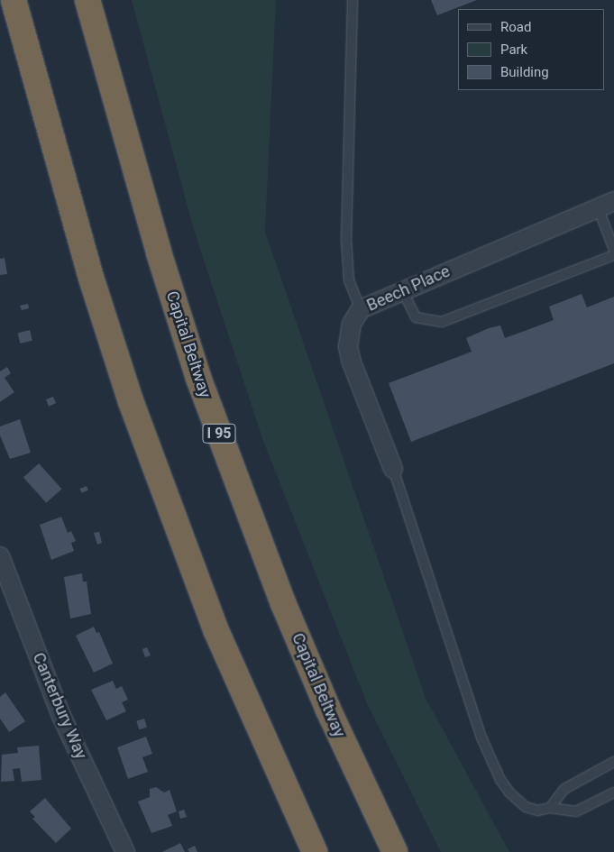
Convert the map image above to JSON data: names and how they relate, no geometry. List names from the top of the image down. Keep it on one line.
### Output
{"streets":{"highway":["Capital Beltway","I 95"],"street":["Beech Place","Canterbury Way"]},"legend":["Road","Park","Building"]}
